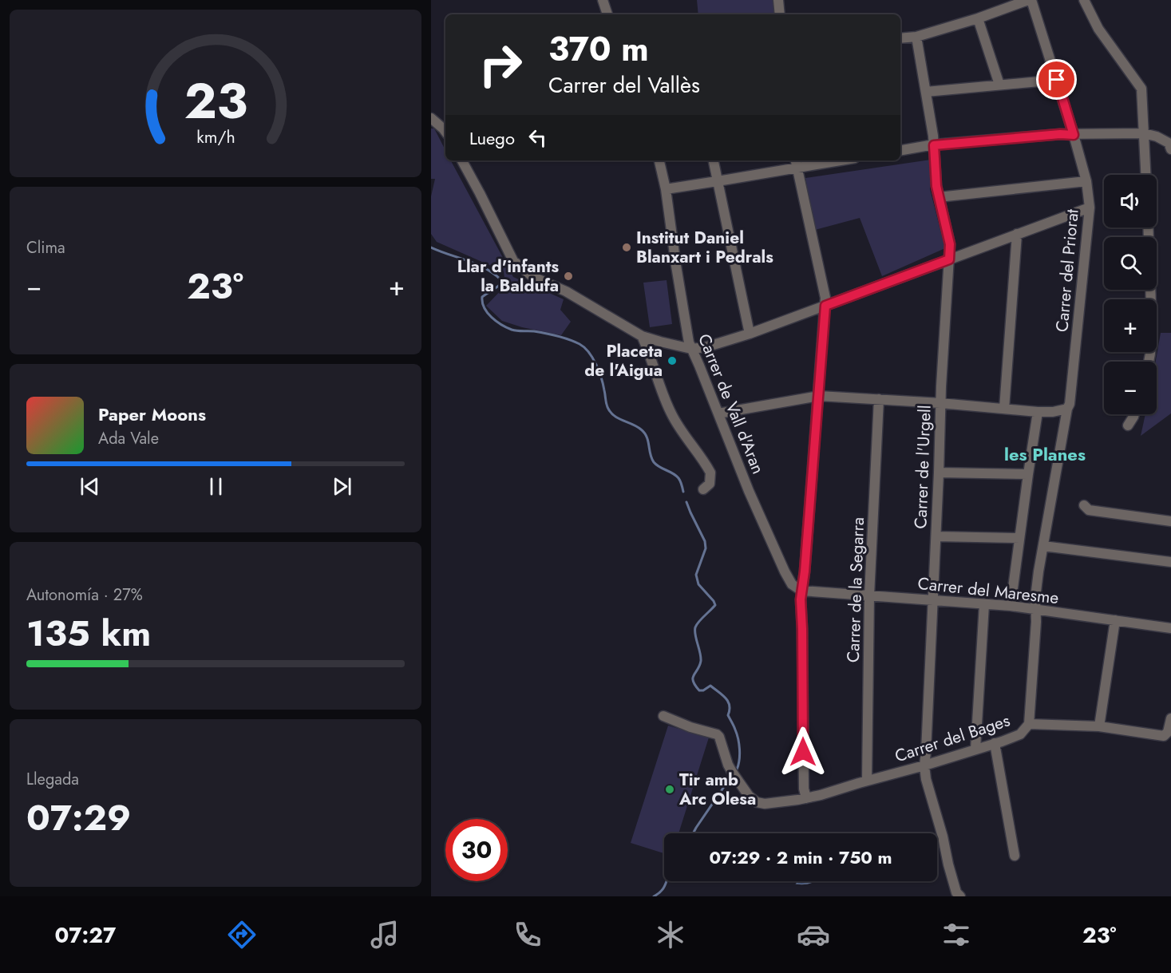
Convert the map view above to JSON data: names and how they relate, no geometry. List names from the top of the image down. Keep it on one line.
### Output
{"streets":{"street":["Carrer del Priorat","Carrer de Vall d'Aran","Carrer de l'Urgell","Carrer de la Segarra","Carrer del Maresme","Carrer del Bages"]},"crossings":[["Carrer de Vall d'Aran","Carrer del Maresme"],["Carrer de l'Urgell","Carrer del Maresme"],["Carrer de l'Urgell","Carrer del Bages"],["Carrer de la Segarra","Carrer del Maresme"],["Carrer de la Segarra","Carrer del Bages"]],"districts":["les Planes"],"places":["Institut Daniel Blanxart i Pedrals","Llar d'infants la Baldufa","Placeta de l'Aigua","Tir amb Arc Olesa"],"page":{"turn":["370 m","Carrer del Vallès"],"then":"Luego","map_buttons":["+","−"],"tile":["Clima",["Autonomía · 27%","135 km"],["Llegada","07:29"]],"heat":["−","23°","+"],"song":["Paper Moons","Ada Vale"],"limit":"30","trip":"07:29 · 2 min · 750 m","tabs":["07:27","23°"],"gauge":["23","km/h"]}}
